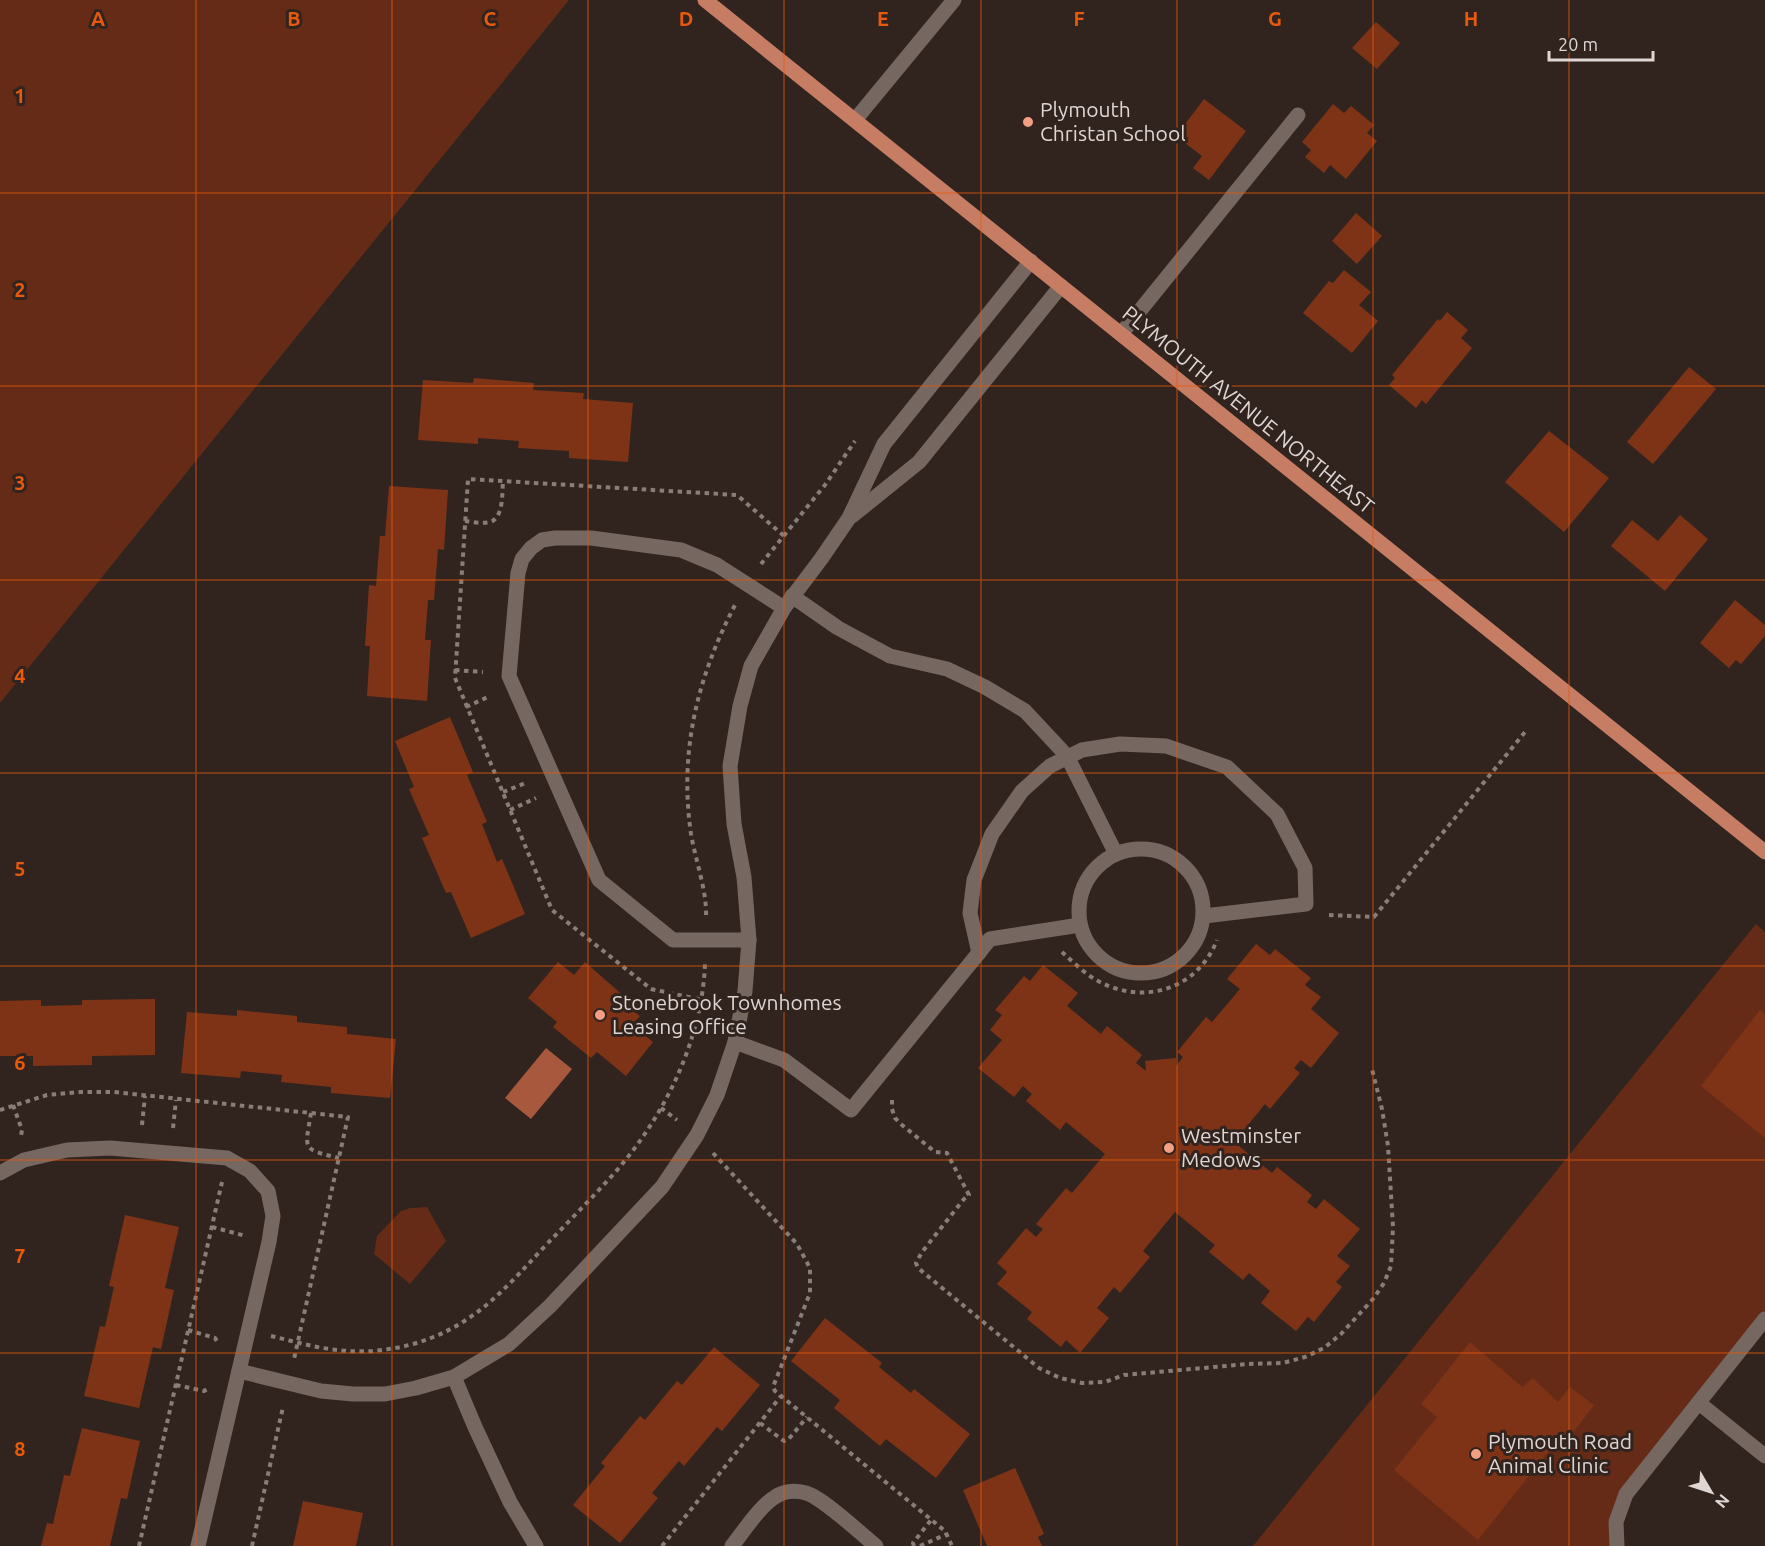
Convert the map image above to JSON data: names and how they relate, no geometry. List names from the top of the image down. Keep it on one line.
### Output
{"streets":{"main road":["PLYMOUTH AVENUE NORTHEAST"]},"places":["Plymouth Christan School","Stonebrook Townhomes Leasing Office","Westminster Medows","Plymouth Road Animal Clinic"],"scale_bar":"20 m","north":"bottom right","grid":{"columns":["A","B","C","D","E","F","G","H"],"rows":["1","2","3","4","5","6","7","8"]}}
